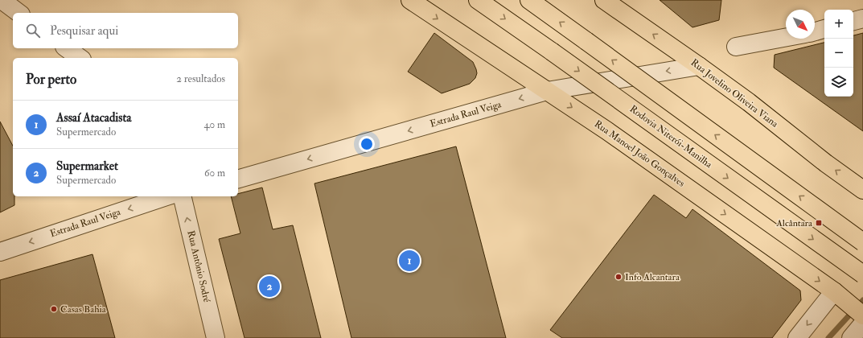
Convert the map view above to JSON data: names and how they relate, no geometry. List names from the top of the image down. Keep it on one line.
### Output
{"streets":{"main road":["Rua Jovelino Oliveira Viana","Rodovia Niterói-Manilha","Rua Manoel João Gonçalves"],"street":["Estrada Raul Veiga","Rua Antônio Sodré"]},"crossings":[["Rua Jovelino Oliveira Viana","Estrada Raul Veiga"],["Estrada Raul Veiga","Rua Manoel João Gonçalves"]],"one_way":["Estrada Raul Veiga","Rua Antônio Sodré"],"places":{"transit":["Alcântara"],"other":["Info Alcantara","Casas Bahia"]},"north":"bottom right","page":{"map_buttons":["+","−"],"search":"Pesquisar aqui","heading":["Por perto","2 resultados"],"list":[{"mark":"1","name":"Assaí Atacadista","note":"Supermercado","value":"40 m"},{"mark":"2","name":"Supermarket","note":"Supermercado","value":"60 m"}],"pins":["1","2"]}}
